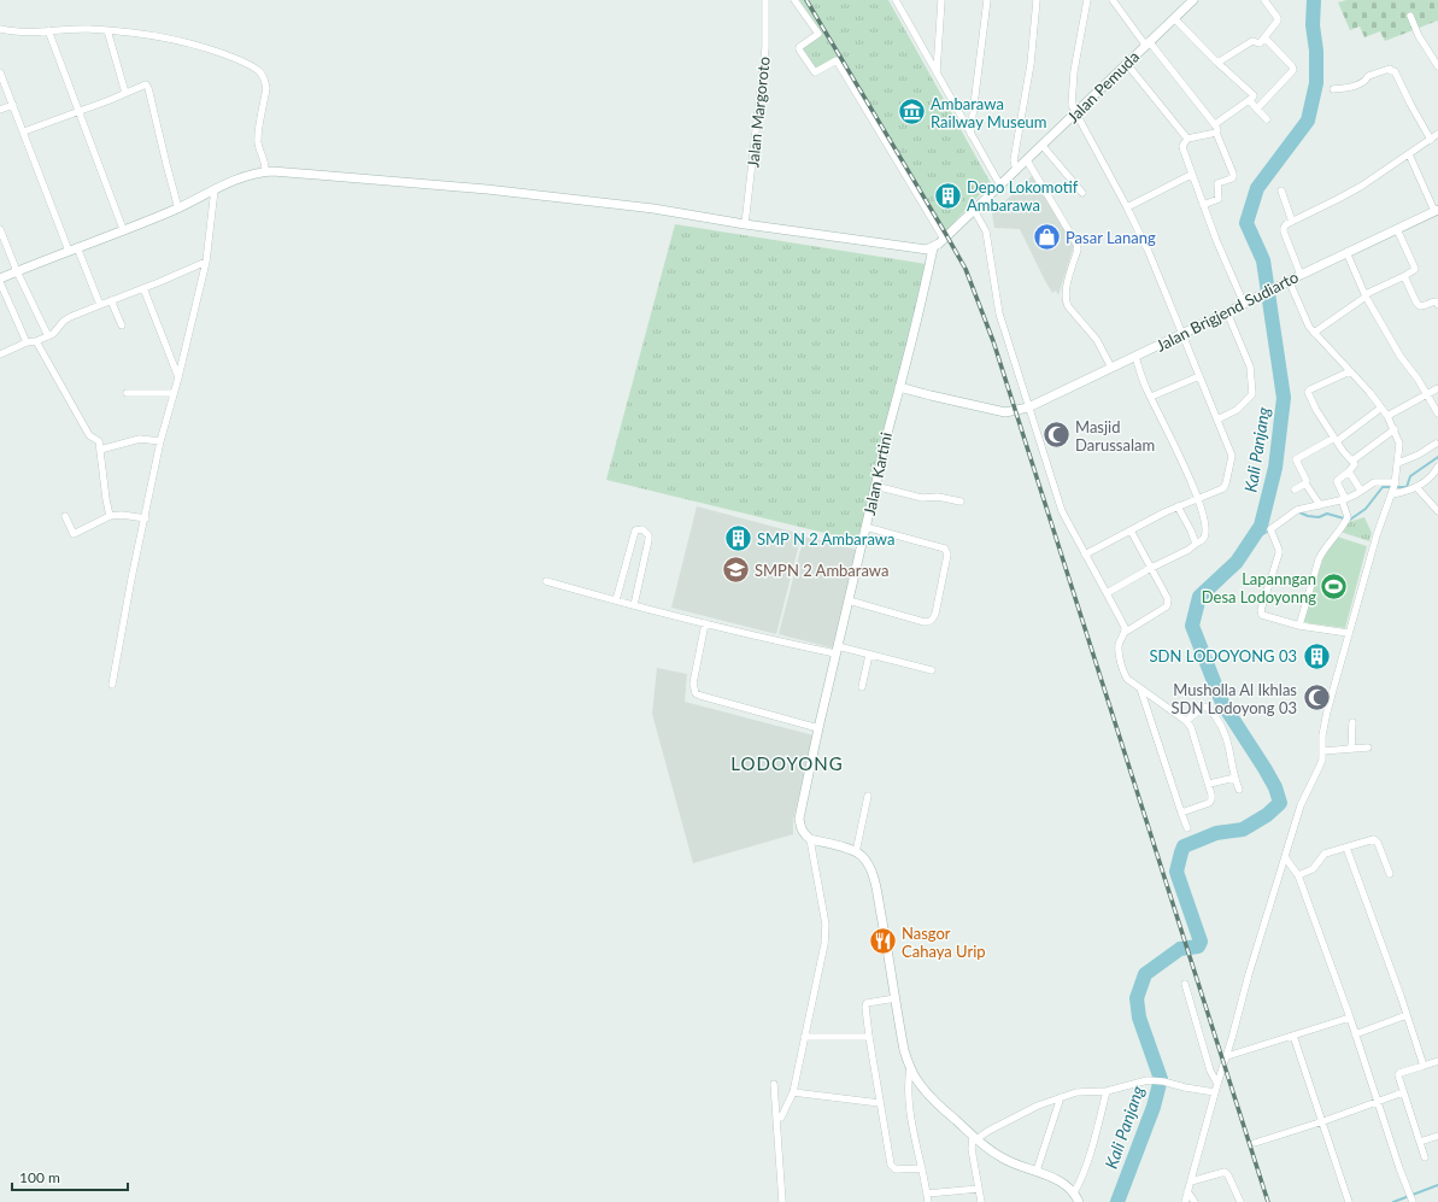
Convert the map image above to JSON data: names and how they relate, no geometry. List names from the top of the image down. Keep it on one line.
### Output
{"streets":{"street":["Jalan Pemuda","Jalan Margoroto","Jalan Brigjend Sudiarto","Jalan Kartini"]},"crossings":[["Jalan Pemuda","Jalan Kartini"],["Jalan Brigjend Sudiarto","Jalan Kartini"]],"districts":["LODOYONG"],"water":["Kali Panjang"],"places":{"museum":["Ambarawa Railway Museum"],"building":["Depo Lokomotif Ambarawa","SMP N 2 Ambarawa","SDN LODOYONG 03"],"shop":["Pasar Lanang"],"mosque":["Masjid Darussalam","Musholla Al Ikhlas SDN Lodoyong 03"],"school or university":["SMPN 2 Ambarawa"],"sports":["Lapanngan Desa Lodoyonng"],"restaurant":["Nasgor Cahaya Urip"]},"scale_bar":"100 m"}
